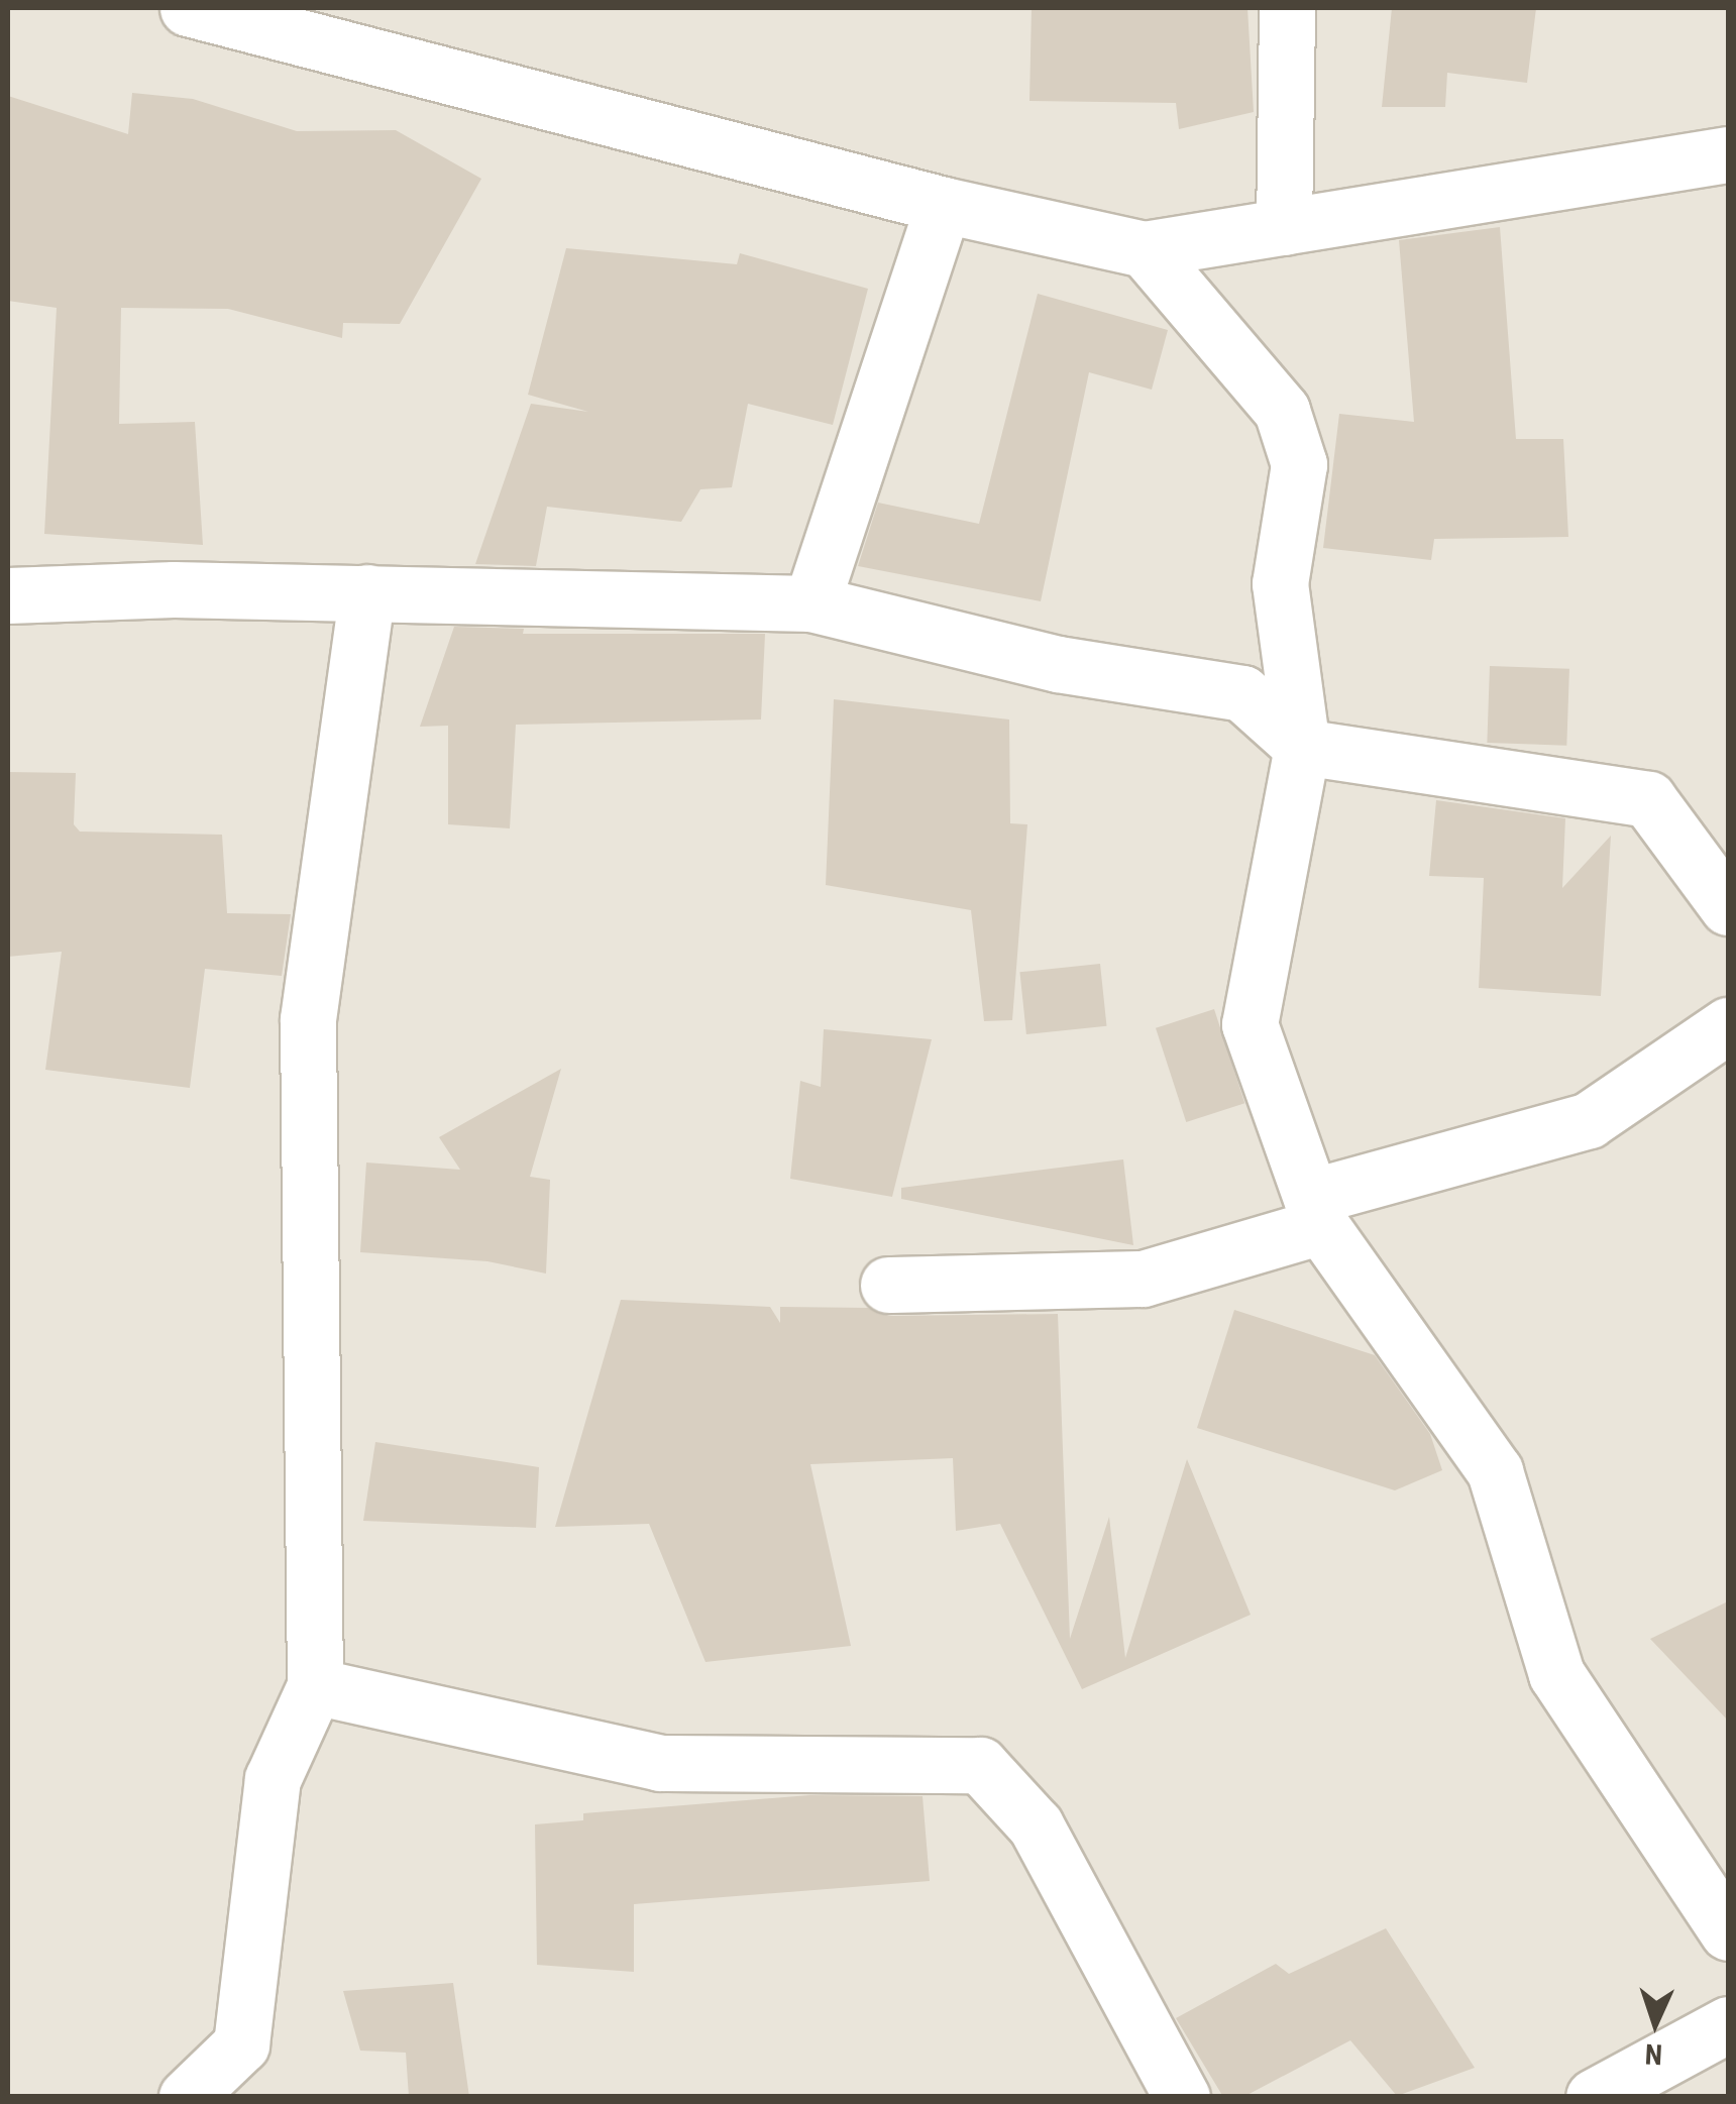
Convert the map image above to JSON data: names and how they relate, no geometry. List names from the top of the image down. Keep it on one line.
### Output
{"north":"bottom"}
